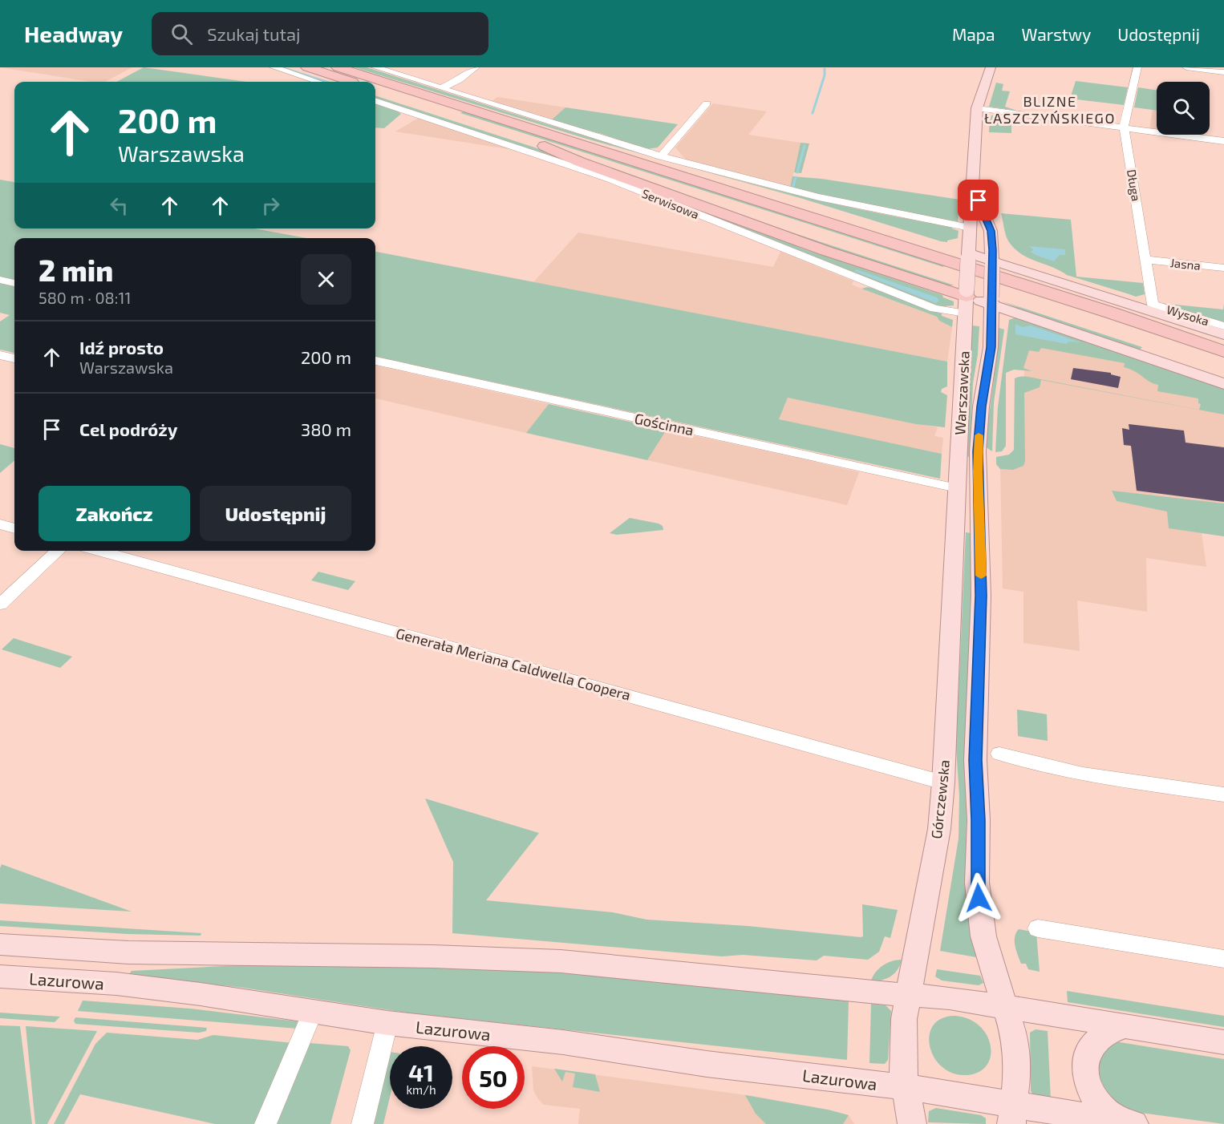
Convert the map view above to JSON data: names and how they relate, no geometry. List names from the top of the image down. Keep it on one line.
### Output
{"streets":{"main road":["Warszawska","Górczewska","Lazurowa"],"street":["Długa","Serwisowa","Jasna","Wysoka","Gościnna","Generała Meriana Caldwella Coopera"]},"crossings":[["Długa","Jasna"],["Długa","Wysoka"],["Serwisowa","Warszawska"],["Warszawska","Gościnna"],["Warszawska","Górczewska"],["Warszawska","Lazurowa"],["Generała Meriana Caldwella Coopera","Górczewska"],["Górczewska","Lazurowa"]],"districts":["BLIZNE ŁASZCZYŃSKIEGO"],"page":{"header":"Headway","search":"Szukaj tutaj","nav":["Mapa","Warstwy","Udostępnij"],"turn":["200 m","Warszawska"],"heading":["2 min","580 m · 08:11"],"list":[{"name":"Idź prosto","note":"Warszawska","value":"200 m"},{"name":"Cel podróży","value":"380 m"}],"buttons":["Zakończ","Udostępnij"],"speed":"41 km/h","limit":"50"}}
